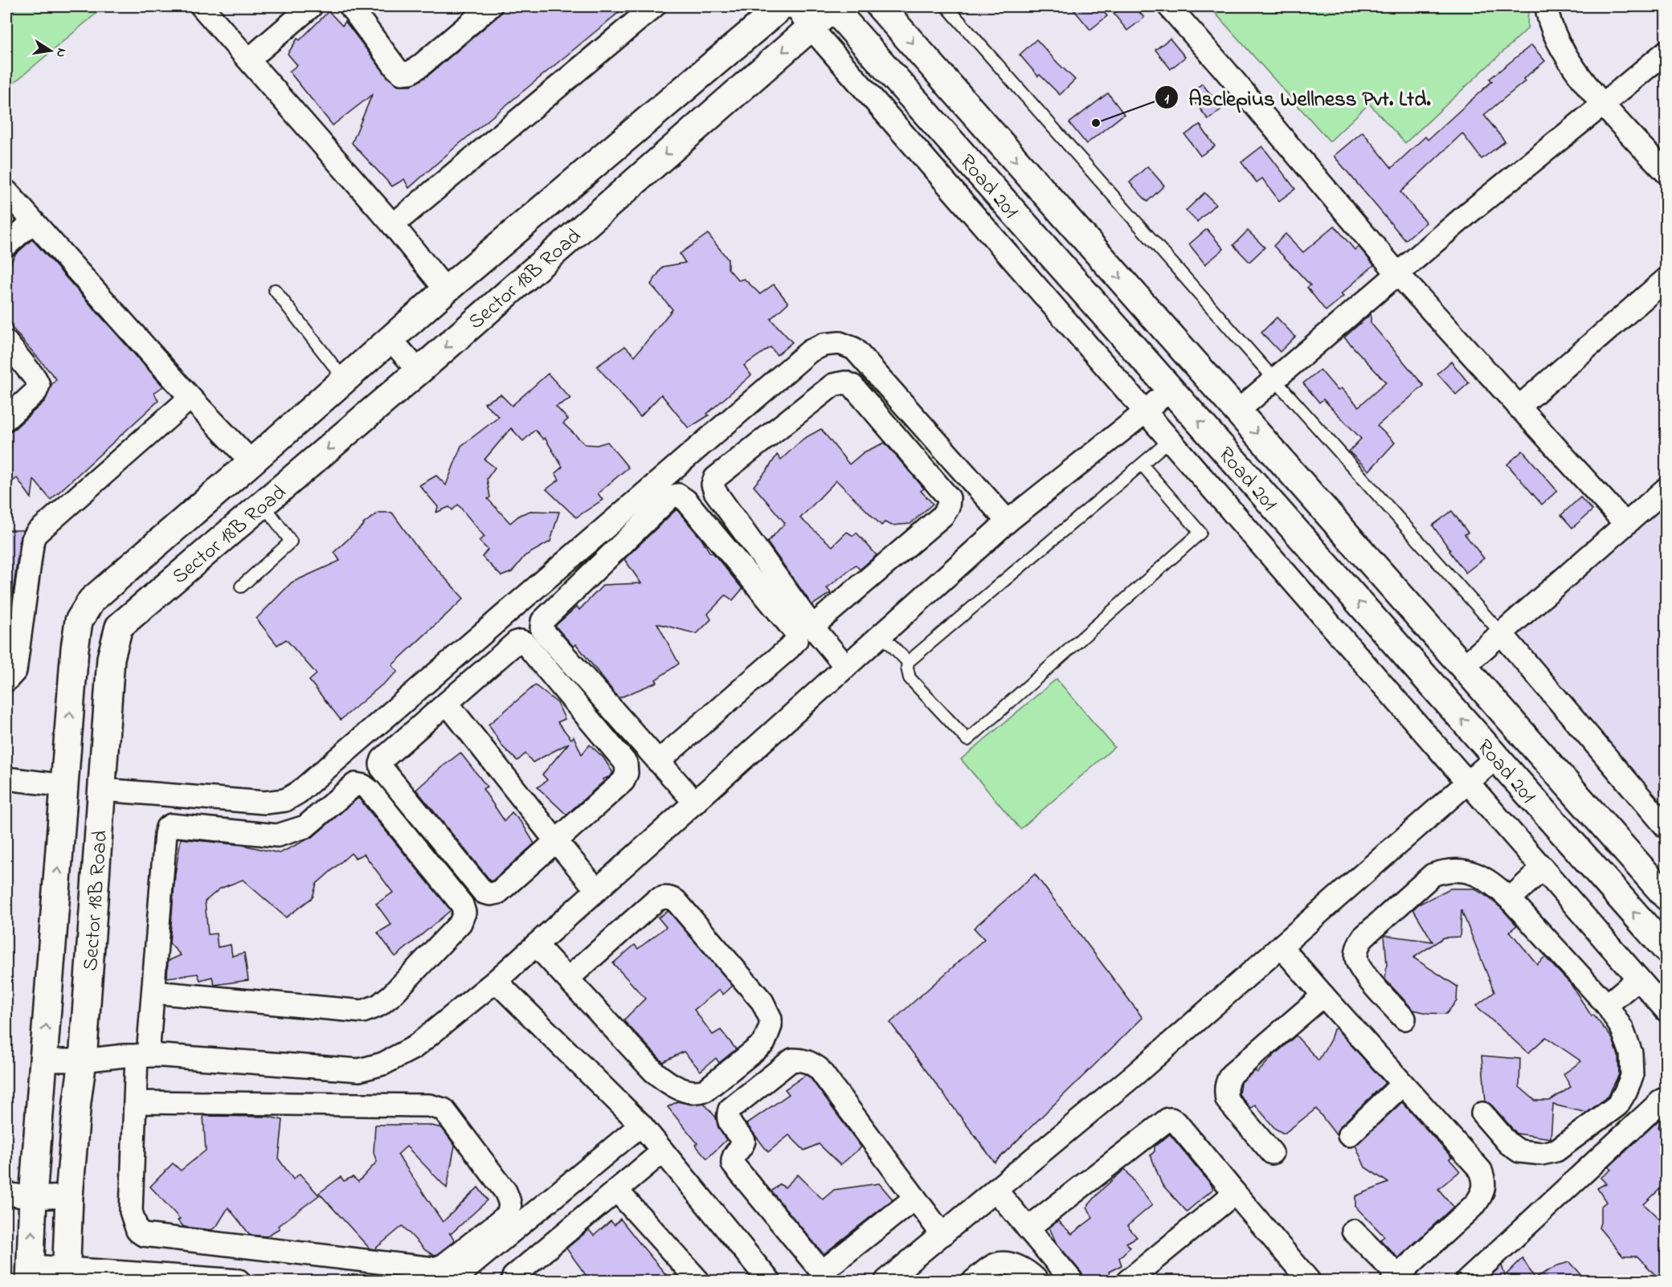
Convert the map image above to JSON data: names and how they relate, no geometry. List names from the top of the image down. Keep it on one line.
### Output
{"streets":{"street":["Road 201","Sector 18B Road"]},"crossings":[["Road 201","Sector 18B Road"]],"places":["Asclepius Wellness Pvt. Ltd."],"north":"right"}
